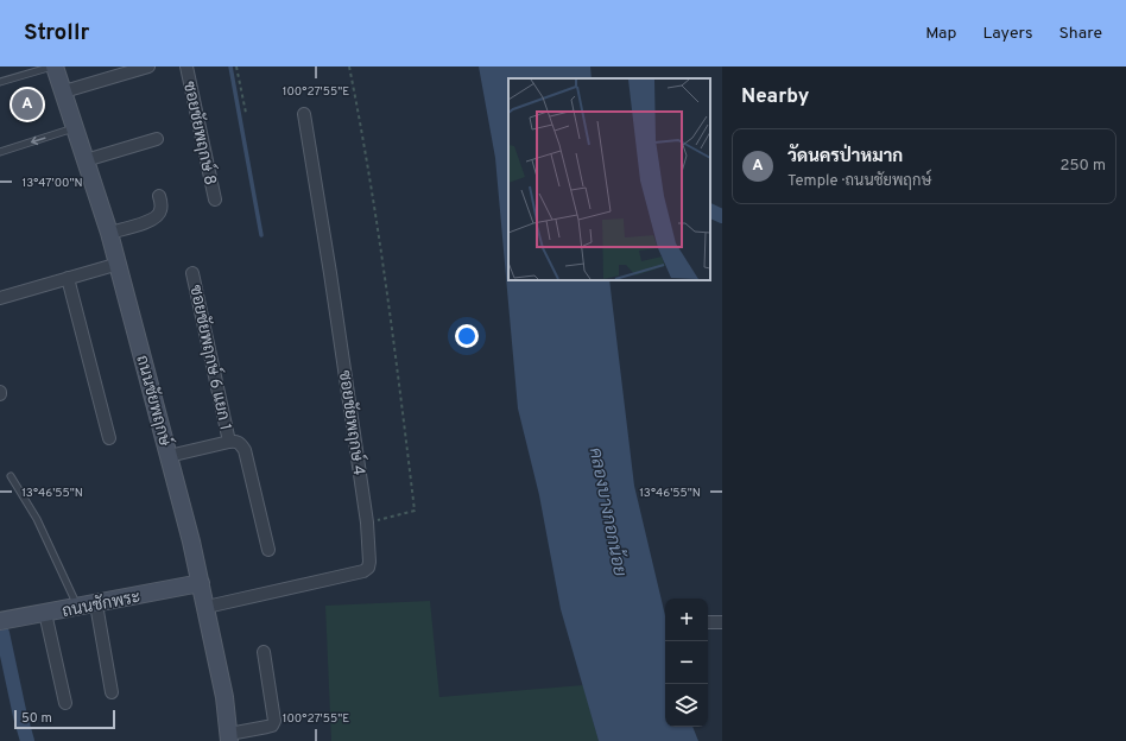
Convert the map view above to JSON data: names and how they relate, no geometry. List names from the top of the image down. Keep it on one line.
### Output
{"streets":{"street":["ซอยชัยพฤกษ์ 8","ซอยชัยพฤกษ์ 6 แยก 1","ถนนชัยพฤกษ์","ซอยชัยพฤกษ์ 4","ถนนชักพระ"]},"crossings":[["ถนนชัยพฤกษ์","ซอยชัยพฤกษ์ 4"],["ถนนชัยพฤกษ์","ถนนชักพระ"]],"water":["คลองบางกอกน้อย"],"scale_bar":"50 m","page":{"header":"Strollr","nav":["Map","Layers","Share"],"heading":"Nearby","pins":"A","list":[{"mark":"A","name":"วัดนครป่าหมาก","note":"Temple · ถนนชัยพฤกษ์","value":"250 m"}],"map_buttons":["+","−"],"scale":"50 m"},"coordinates":["100°27'55\"E","13°47'00\"N","13°46'55\"N"]}
